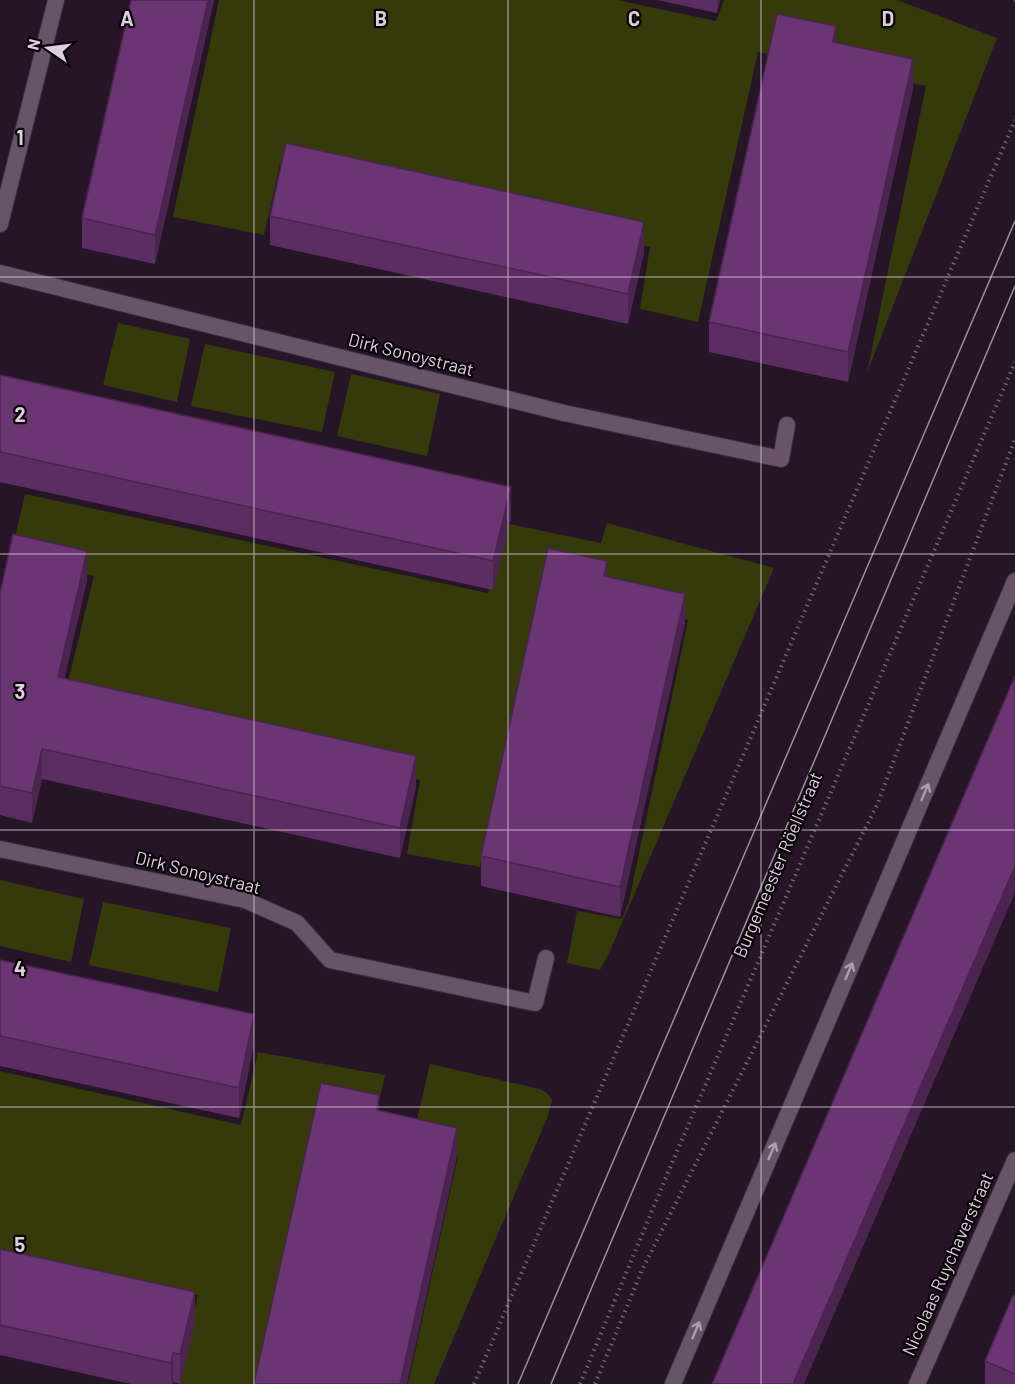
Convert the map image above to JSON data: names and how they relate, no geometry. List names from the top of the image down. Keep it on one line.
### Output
{"streets":{"street":["Dirk Sonoystraat","Nicolaas Ruychaverstraat"],"path":["Burgemeester Röellstraat"]},"north":"left","grid":{"columns":["A","B","C","D"],"rows":["1","2","3","4","5"]}}
